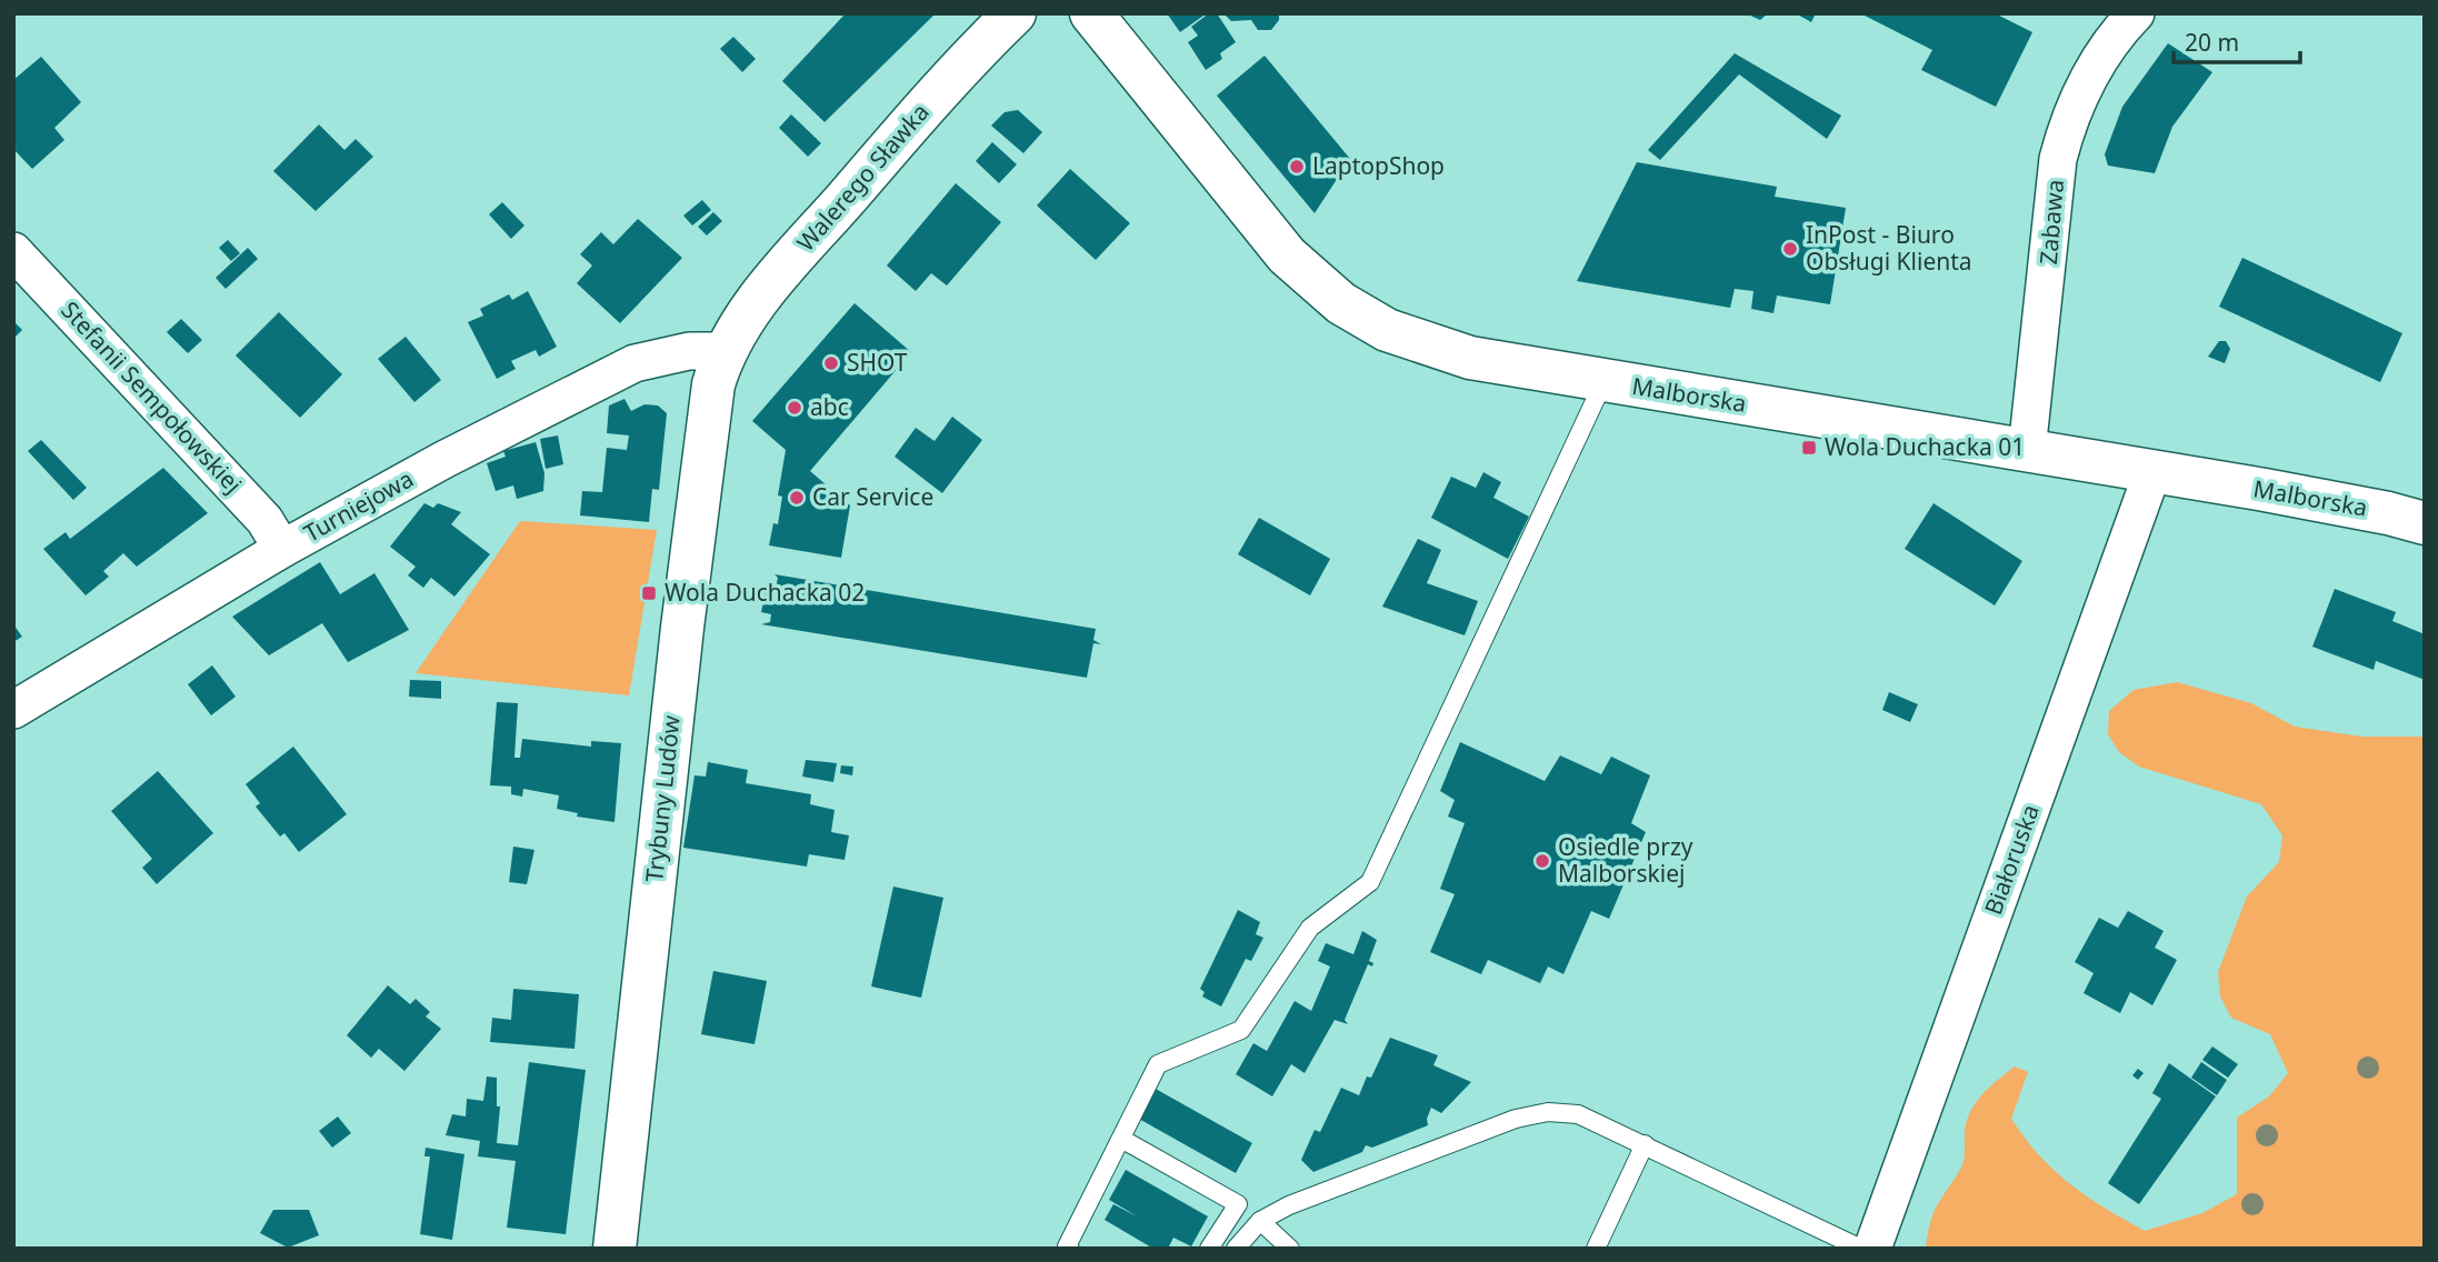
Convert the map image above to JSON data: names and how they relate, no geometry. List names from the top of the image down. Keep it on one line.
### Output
{"streets":{"street":["Walerego Sławka","Zabawa","Malborska","Stefanii Sempołowskiej","Turniejowa","Trybuny Ludów","Białoruska"]},"crossings":[["Walerego Sławka","Turniejowa"],["Walerego Sławka","Trybuny Ludów"],["Zabawa","Malborska"],["Malborska","Białoruska"],["Stefanii Sempołowskiej","Turniejowa"],["Turniejowa","Trybuny Ludów"]],"places":{"other":["LaptopShop","InPost - Biuro Obsługi Klienta","SHOT","abc","Car Service","Osiedle przy Malborskiej"],"transit":["Wola Duchacka 01","Wola Duchacka 02"]},"scale_bar":"20 m"}
